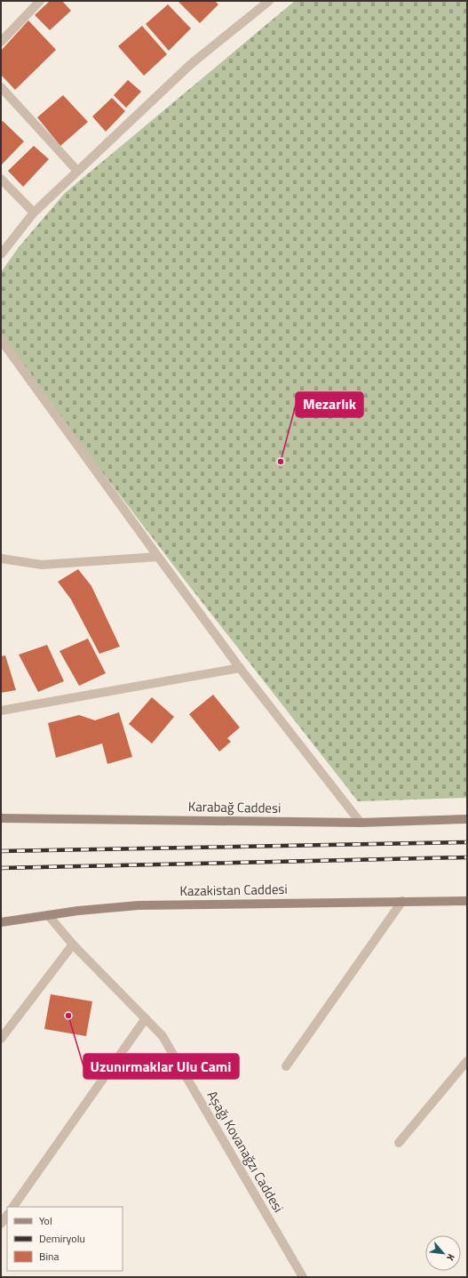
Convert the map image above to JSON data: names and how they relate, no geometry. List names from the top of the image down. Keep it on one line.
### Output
{"streets":{"main road":["Karabağ Caddesi","Kazakistan Caddesi"],"street":["Aşağı Kovanağzı Caddesi"]},"crossings":[["Kazakistan Caddesi","Aşağı Kovanağzı Caddesi"]],"places":["Mezarlık","Uzunırmaklar Ulu Cami"],"legend":["Yol","Demiryolu","Bina"],"north":"bottom right"}
